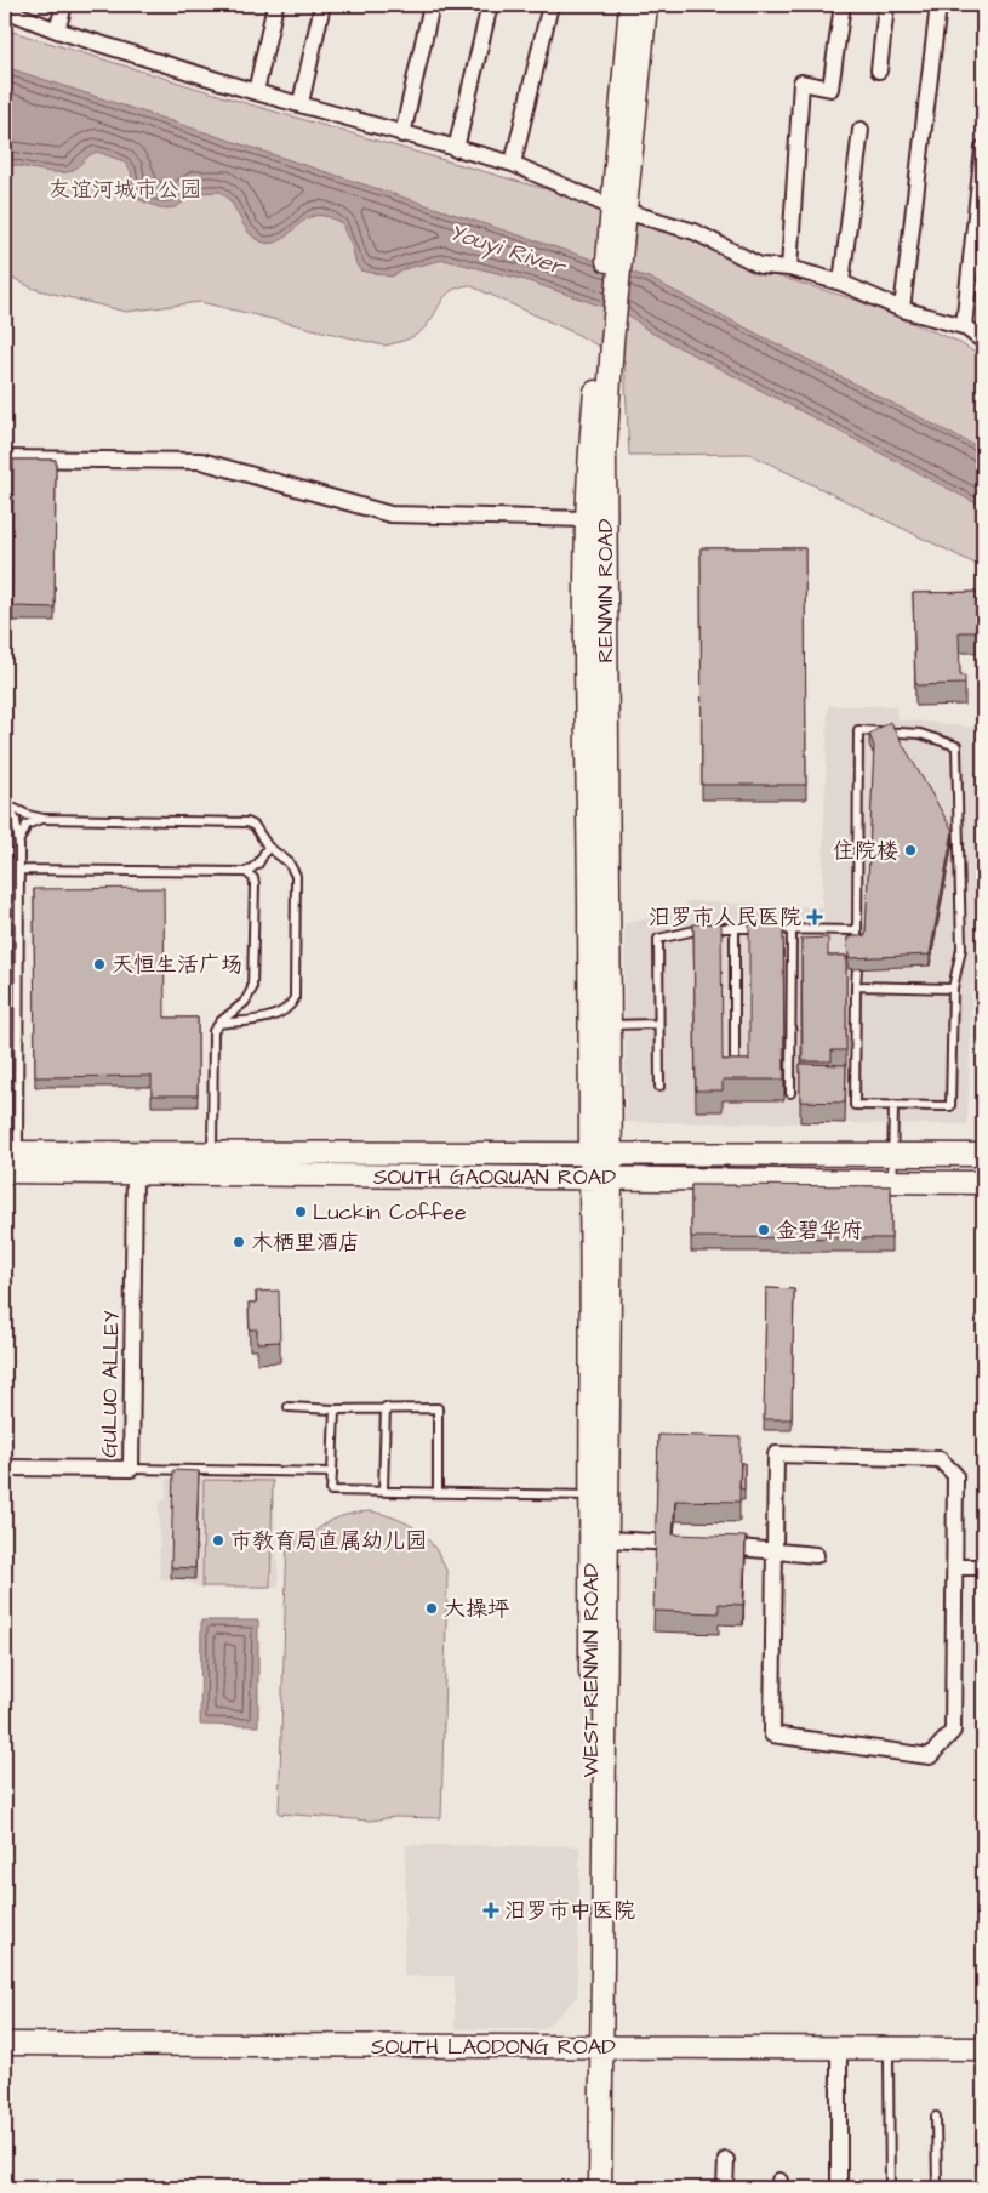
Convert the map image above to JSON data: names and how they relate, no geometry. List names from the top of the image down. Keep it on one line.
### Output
{"streets":{"street":["RENMIN ROAD","SOUTH GAOQUAN ROAD","GULUO ALLEY","WEST RENMIN ROAD","SOUTH LAODONG ROAD"]},"crossings":[["RENMIN ROAD","SOUTH GAOQUAN ROAD"],["RENMIN ROAD","WEST RENMIN ROAD"],["SOUTH GAOQUAN ROAD","GULUO ALLEY"],["SOUTH GAOQUAN ROAD","WEST RENMIN ROAD"],["WEST RENMIN ROAD","SOUTH LAODONG ROAD"]],"water":["Youyi River"],"parks":["友谊河城市公园"],"places":{"other":["住院楼","天恒生活广场","Luckin Coffee","金碧华府","木栖里酒店","市教育局直属幼儿园","大操坪"],"health":["汨罗市人民医院","汨罗市中医院"]}}
